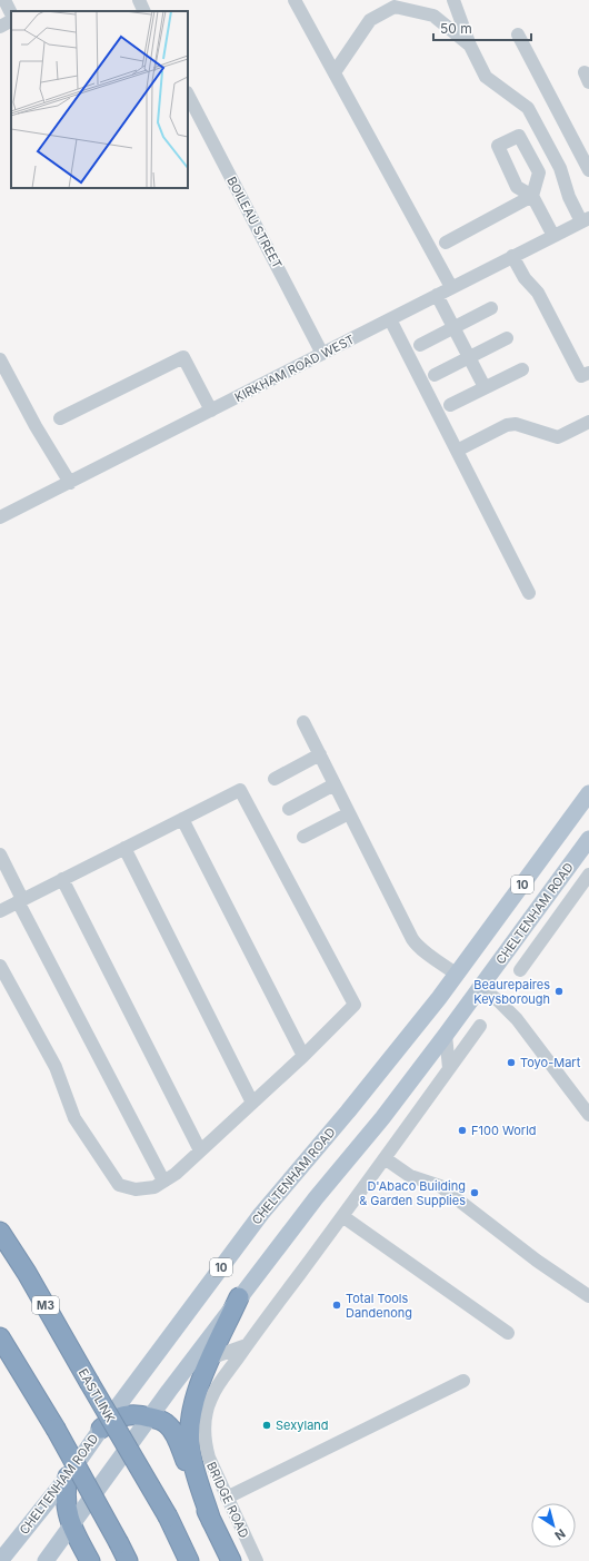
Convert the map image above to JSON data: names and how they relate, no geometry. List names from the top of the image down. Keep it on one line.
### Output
{"streets":{"highway":["M3","EASTLINK"],"main road":["10","CHELTENHAM ROAD"],"street":["BOILEAU STREET","KIRKHAM ROAD WEST","BRIDGE ROAD"]},"crossings":[["BOILEAU STREET","KIRKHAM ROAD WEST"]],"places":["Beaurepaires Keysborough","Toyo-Mart","F100 World","D'Abaco Building & Garden Supplies","Total Tools Dandenong","Sexyland"],"scale_bar":"50 m","north":"bottom right"}
